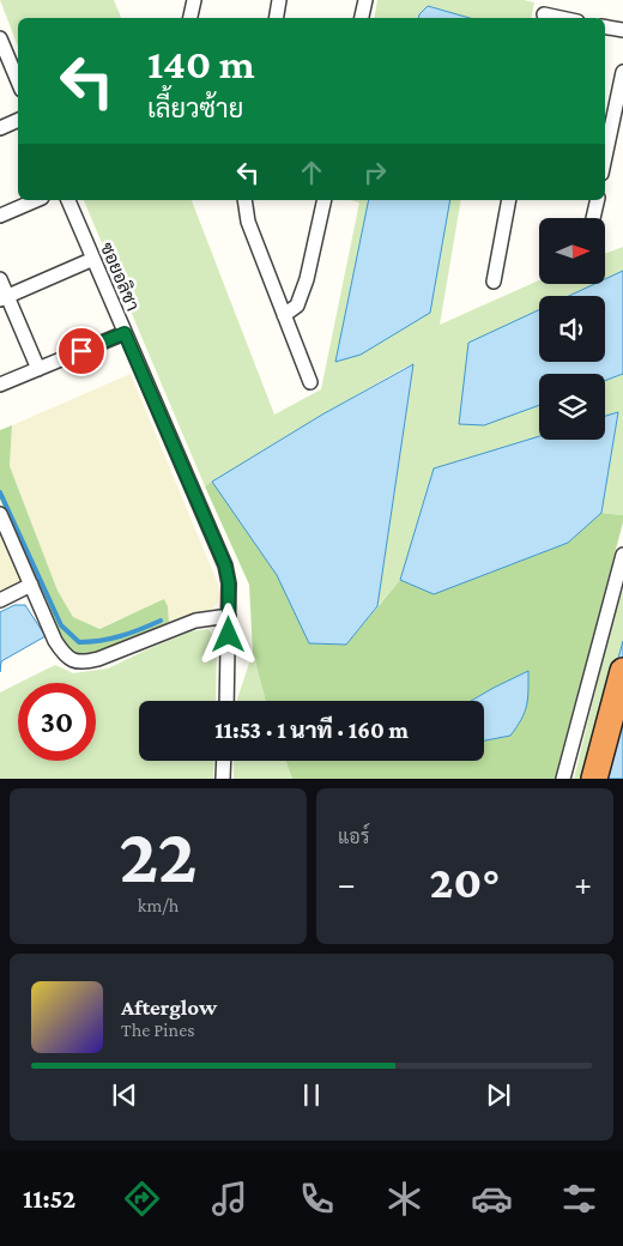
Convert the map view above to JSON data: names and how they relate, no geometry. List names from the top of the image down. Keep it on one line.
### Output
{"streets":{"street":["ซอยอลิชา"]},"north":"right","page":{"turn":["140 m","เลี้ยวซ้าย"],"limit":"30","trip":"11:53 · 1 นาที · 160 m","tile":[["22","km/h"],"แอร์"],"heat":["−","20°","+"],"song":["Afterglow","The Pines"],"tabs":"11:52"}}
